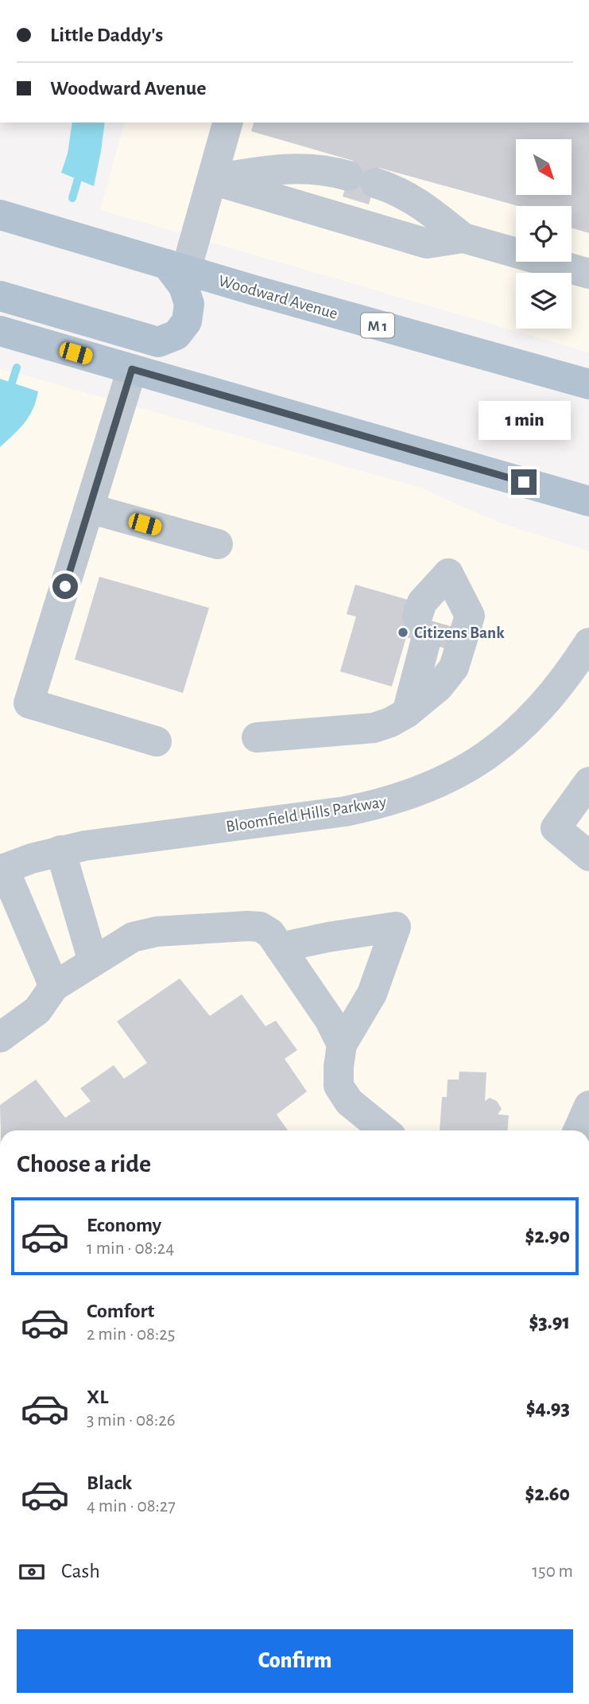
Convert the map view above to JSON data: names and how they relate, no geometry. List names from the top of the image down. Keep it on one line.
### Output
{"streets":{"main road":["Woodward Avenue","M 1"],"street":["Bloomfield Hills Parkway"]},"places":["Citizens Bank"],"north":"bottom right","page":{"banner":["Little Daddy's","Woodward Avenue"],"bubble":"1 min","heading":"Choose a ride","list":[{"name":"Economy","note":"1 min · 08:24","value":"$2.90"},{"name":"Comfort","note":"2 min · 08:25","value":"$3.91"},{"name":"XL","note":"3 min · 08:26","value":"$4.93"},{"name":"Black","note":"4 min · 08:27","value":"$2.60"}],"pay":["Cash","150 m"],"buttons":"Confirm"}}
